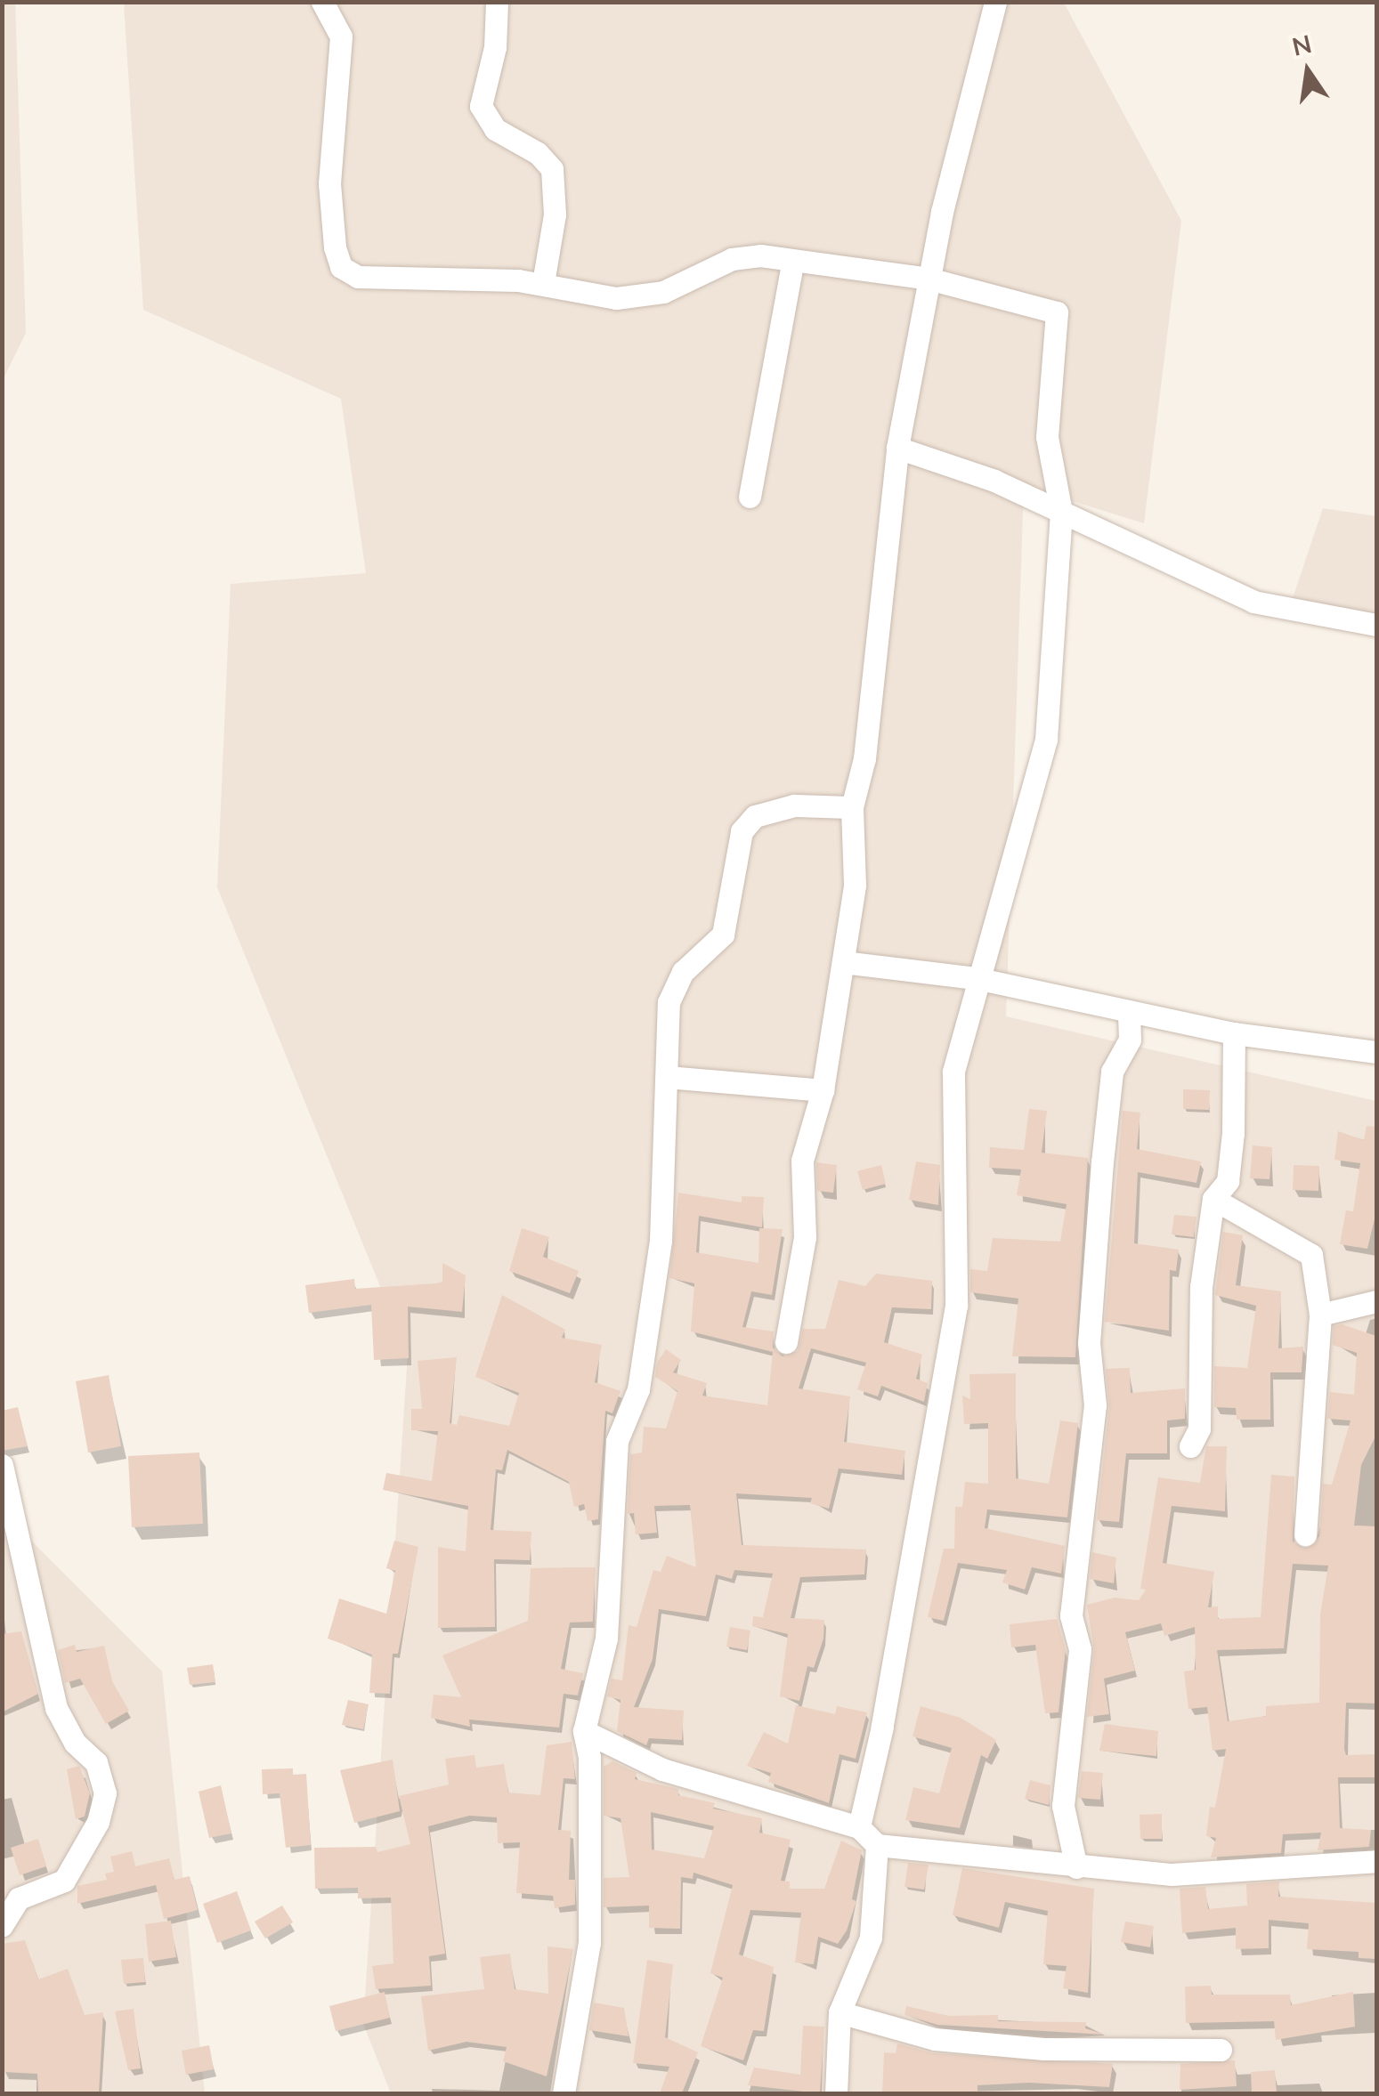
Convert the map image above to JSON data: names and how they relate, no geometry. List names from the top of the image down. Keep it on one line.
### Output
{"north":"top"}
